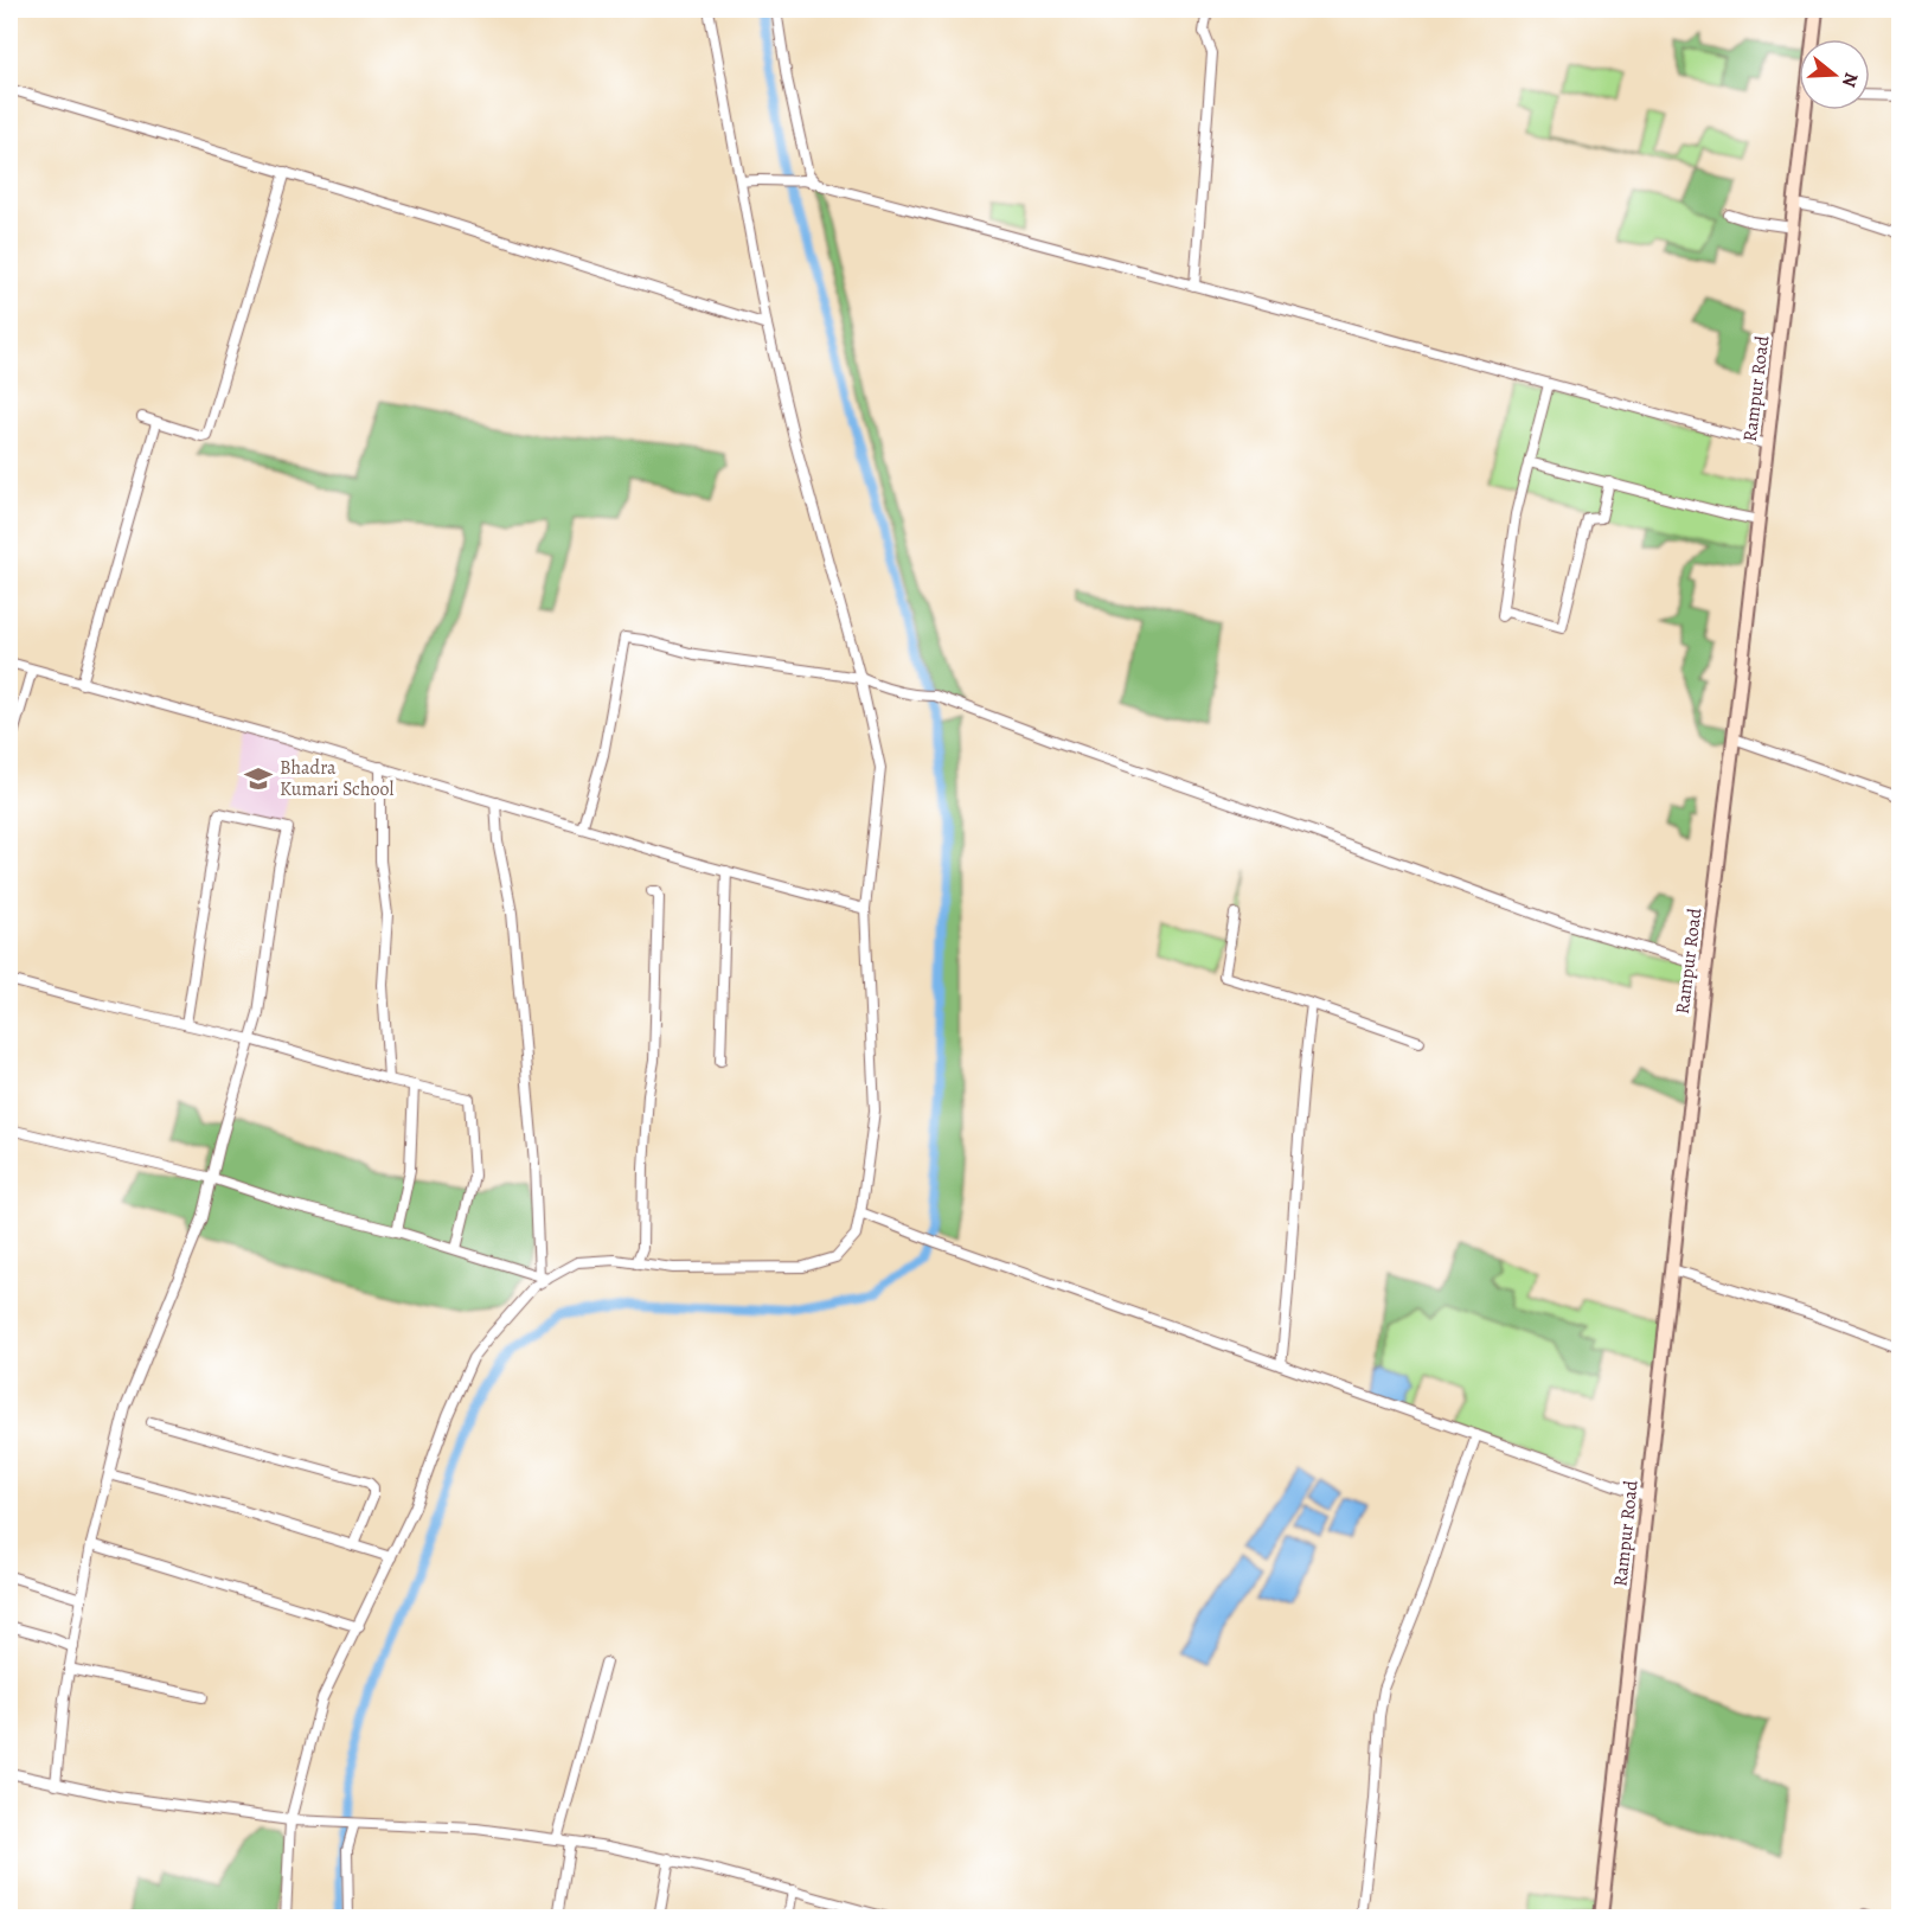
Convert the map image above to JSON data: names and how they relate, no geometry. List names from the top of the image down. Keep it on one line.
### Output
{"streets":{"main road":["Rampur Road"]},"places":{"school or university":["Bhadra Kumari School"]},"north":"right"}
